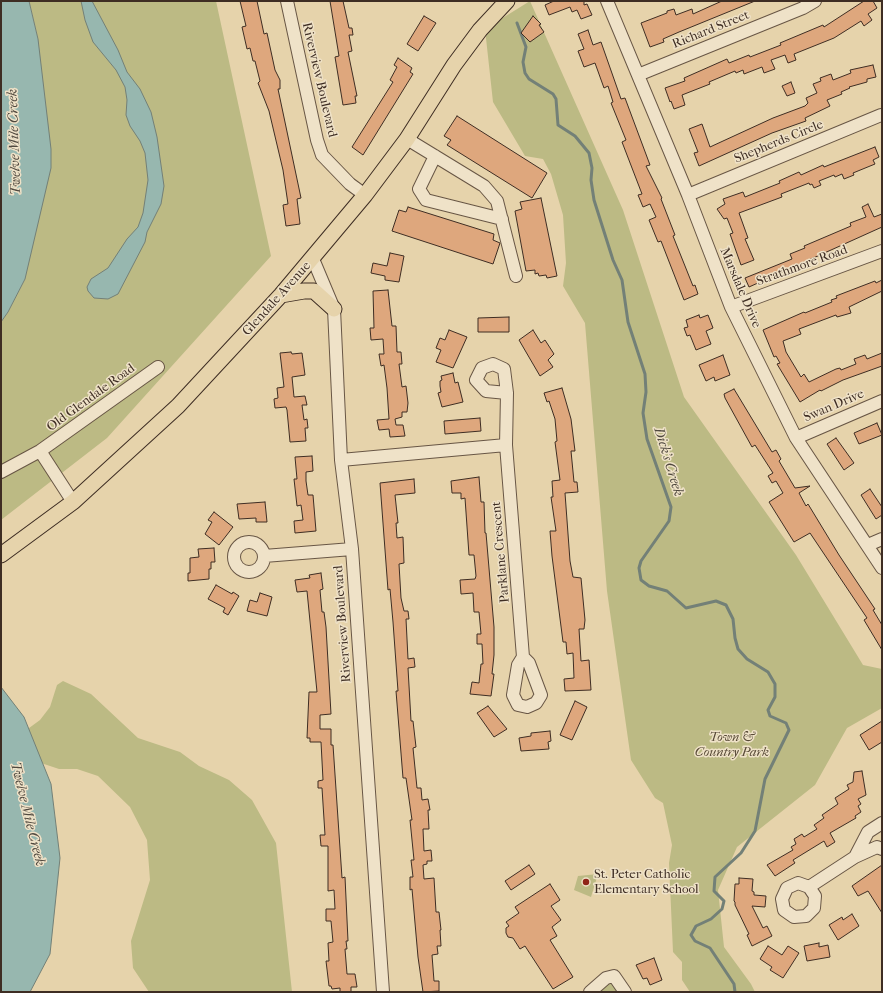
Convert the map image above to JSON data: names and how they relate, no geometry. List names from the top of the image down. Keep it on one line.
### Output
{"streets":{"main road":["Glendale Avenue"],"street":["Richard Street","Riverview Boulevard","Shepherds Circle","Strathmore Road","Marsdale Drive","Old Glendale Road","Swan Drive","Parklane Crescent"]},"crossings":[["Richard Street","Marsdale Drive"],["Riverview Boulevard","Glendale Avenue"],["Shepherds Circle","Marsdale Drive"],["Strathmore Road","Marsdale Drive"],["Marsdale Drive","Swan Drive"]],"water":["Twelve Mile Creek","Dick's Creek"],"parks":["Town & Country Park"],"places":["St. Peter Catholic Elementary School"]}
